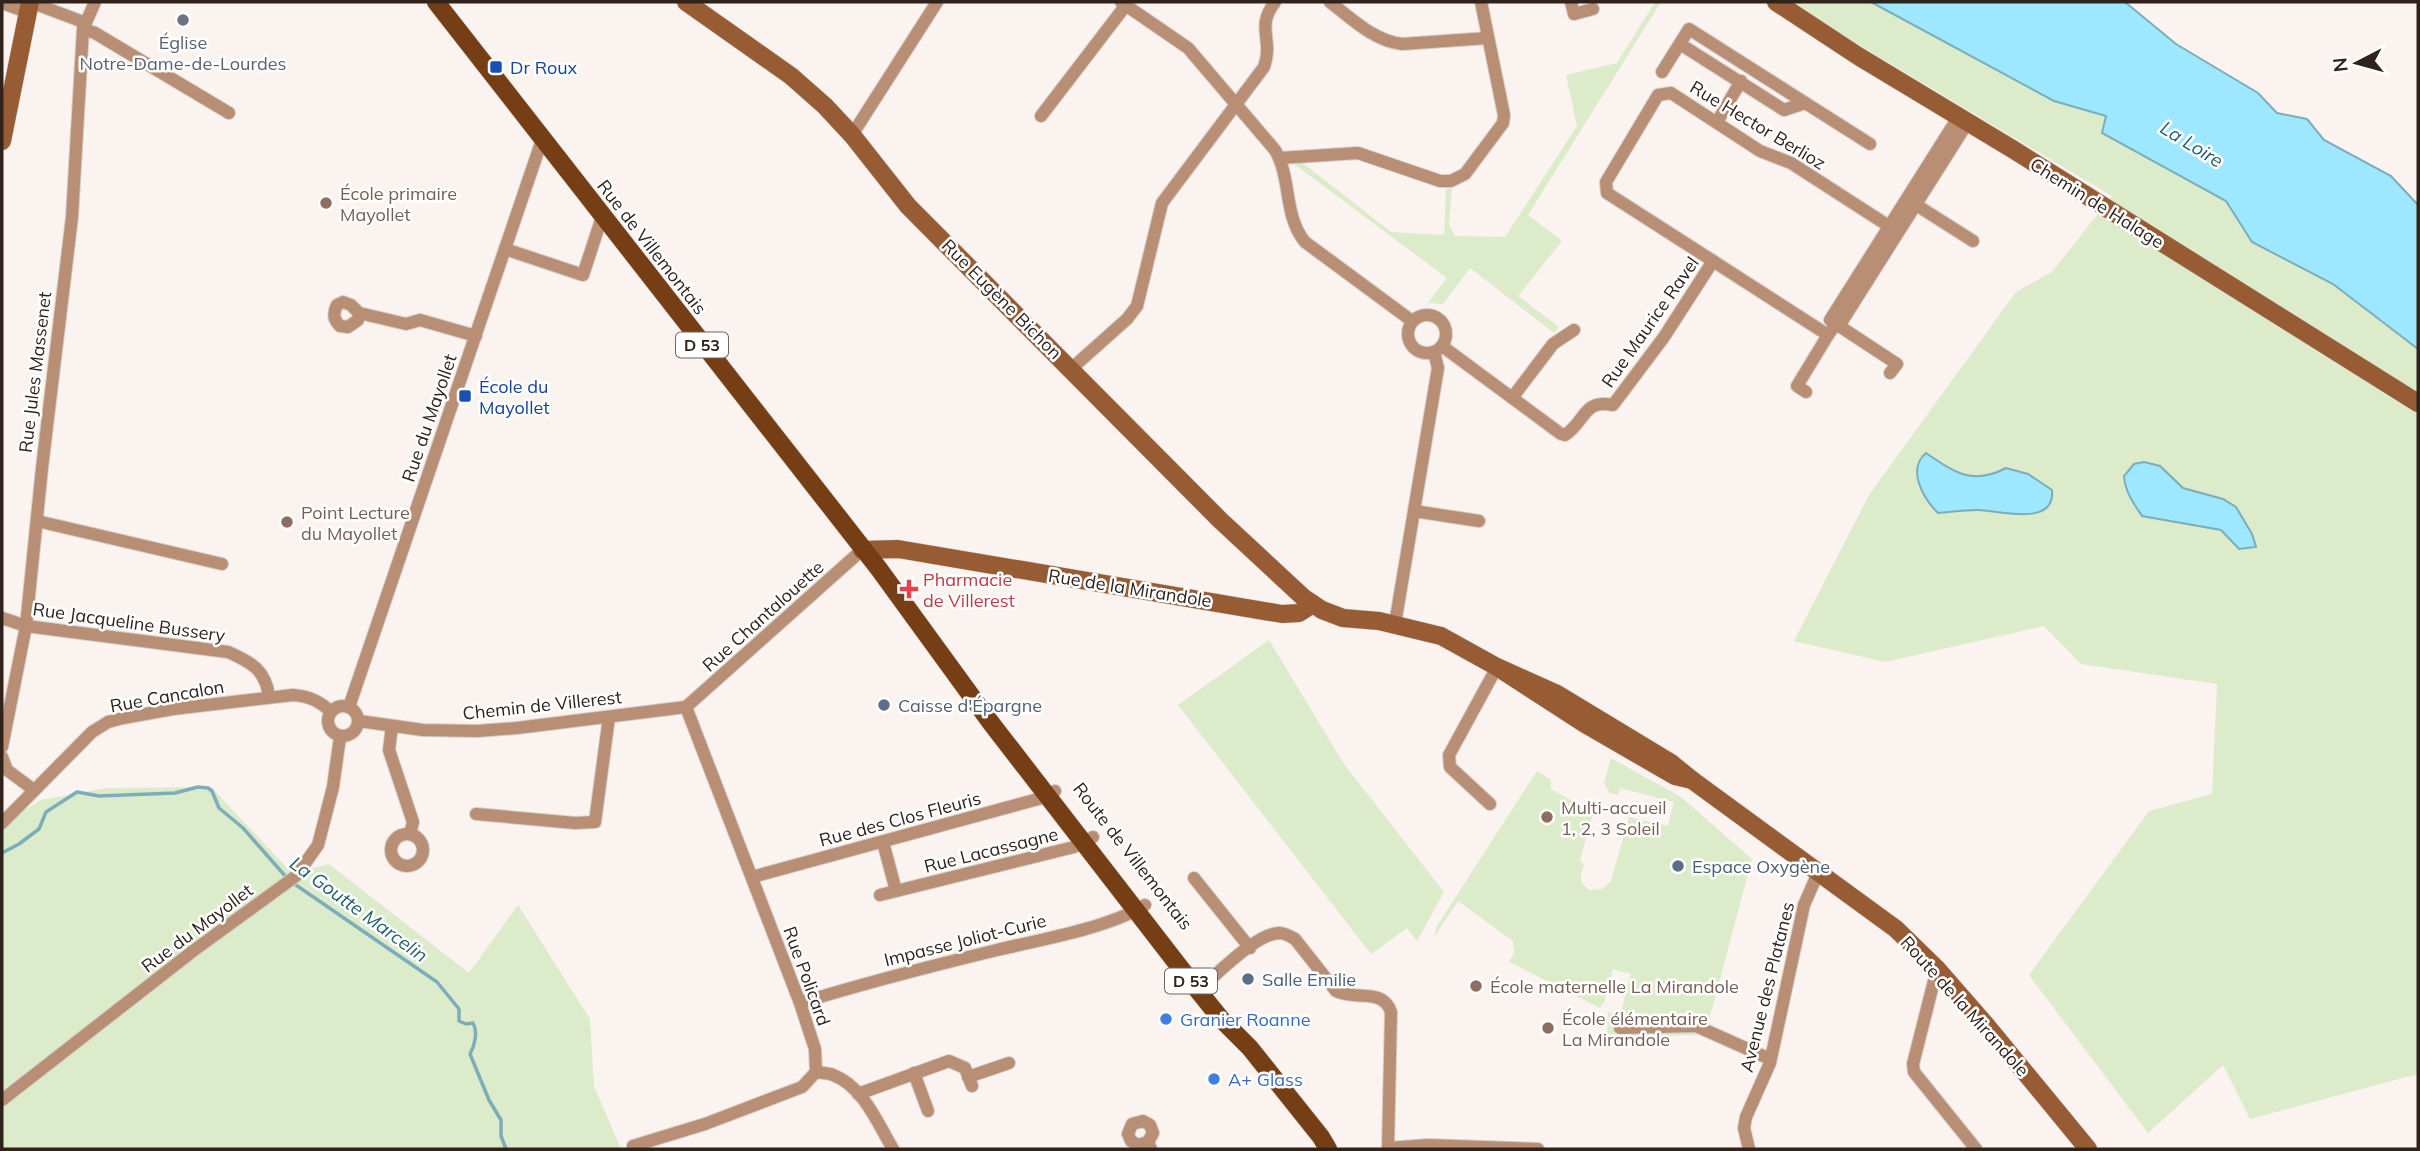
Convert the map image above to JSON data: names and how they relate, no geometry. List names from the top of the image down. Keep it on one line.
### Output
{"streets":{"main road":["Rue de Villemontais","D 53","Route de Villemontais"],"street":["Rue Hector Berlioz","Chemin de Halage","Rue Eugène Bichon","Rue Maurice Ravel","Rue Jules Massenet","Rue du Mayollet","Rue de la Mirandole","Rue Chantalouette","Rue Jacqueline Bussery","Rue Cancalon","Chemin de Villerest","Rue des Clos Fleuris","Rue Lacassagne","Impasse Joliot-Curie","Rue Policard","Avenue des Platanes","Route de la Mirandole"]},"crossings":[["Rue Hector Berlioz","Rue Maurice Ravel"],["Rue de Villemontais","Rue du Mayollet"],["Rue de Villemontais","Rue de la Mirandole"],["Rue de Villemontais","Rue Chantalouette"],["Rue de Villemontais","Route de Villemontais"],["Rue Eugène Bichon","Rue de la Mirandole"],["Rue Eugène Bichon","Route de la Mirandole"],["Rue Jules Massenet","Rue Jacqueline Bussery"],["Rue du Mayollet","Rue Cancalon"],["Rue du Mayollet","Chemin de Villerest"],["Rue de la Mirandole","Rue Chantalouette"],["Rue de la Mirandole","Route de Villemontais"],["Rue Chantalouette","Chemin de Villerest"],["Rue Chantalouette","Route de Villemontais"],["Rue Chantalouette","Rue Policard"],["Rue Jacqueline Bussery","Rue Cancalon"],["Rue Cancalon","Chemin de Villerest"],["Chemin de Villerest","Rue Policard"],["Rue des Clos Fleuris","Route de Villemontais"],["Rue des Clos Fleuris","Rue Policard"],["Rue Lacassagne","Route de Villemontais"],["Route de Villemontais","Impasse Joliot-Curie"],["Impasse Joliot-Curie","Rue Policard"],["Avenue des Platanes","Route de la Mirandole"]],"water":["La Loire","La Goutte Marcelin"],"places":{"other":["Église Notre-Dame-de-Lourdes","École primaire Mayollet","Point Lecture du Mayollet","Caisse d'Épargne","Multi-accueil 1, 2, 3 Soleil","Espace Oxygène","Salle Emilie","École maternelle La Mirandole","Granier Roanne","École élémentaire La Mirandole","A+ Glass"],"transit":["Dr Roux","École du Mayollet"],"health":["Pharmacie de Villerest"]},"north":"left"}
